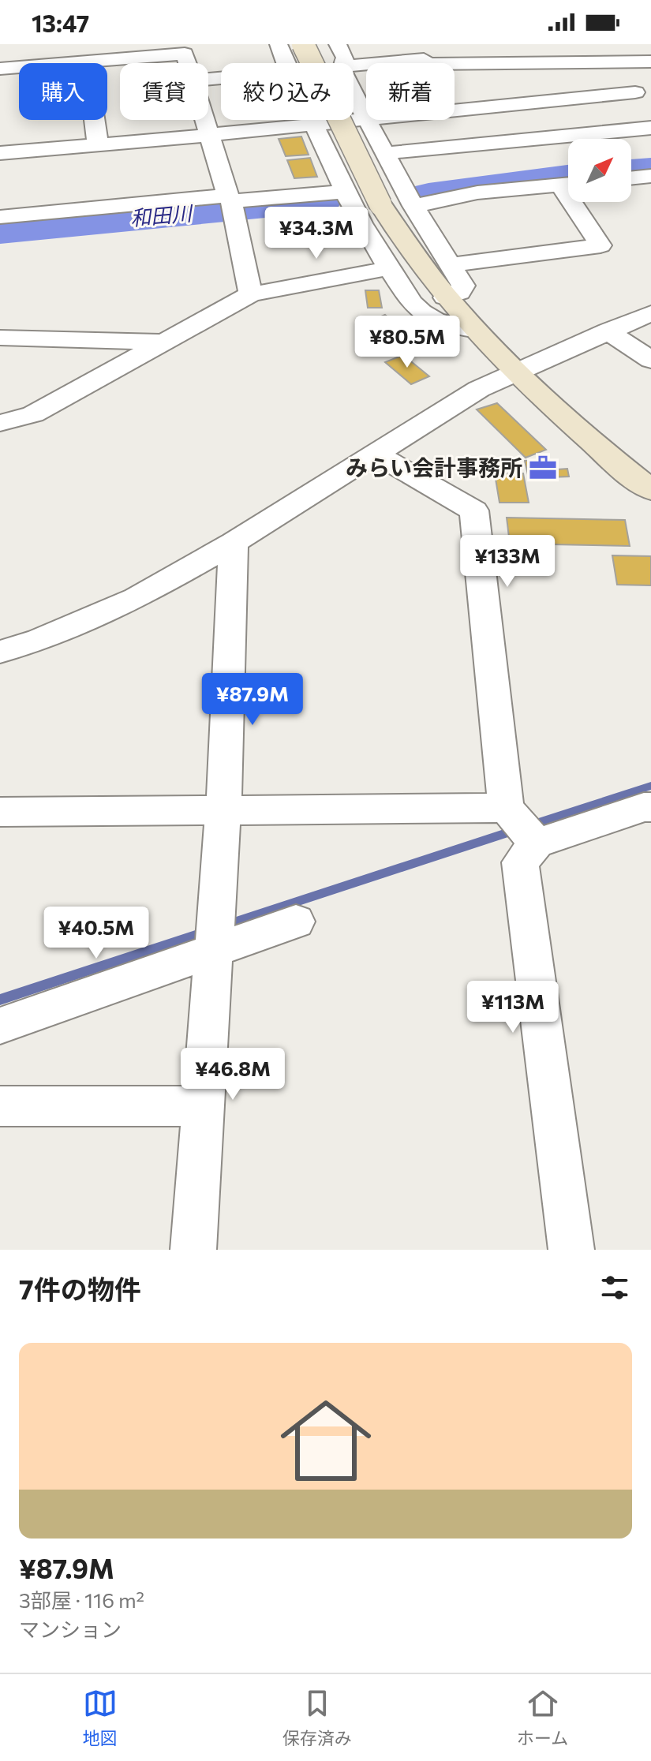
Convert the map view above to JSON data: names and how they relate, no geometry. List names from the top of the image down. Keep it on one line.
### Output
{"water":["和田川"],"places":{"office":["みらい会計事務所"]},"north":"top right","page":{"status":"13:47","chip":["購入","賃貸","絞り込み","新着"],"price":["¥34.3M","¥80.5M","¥133M","¥87.9M","¥40.5M","¥113M","¥46.8M"],"heading":"7件の物件","list":[{"name":"¥87.9M","note":"3部屋 · 116 m² · マンション"}],"tabs":["地図","保存済み","ホーム"]}}
